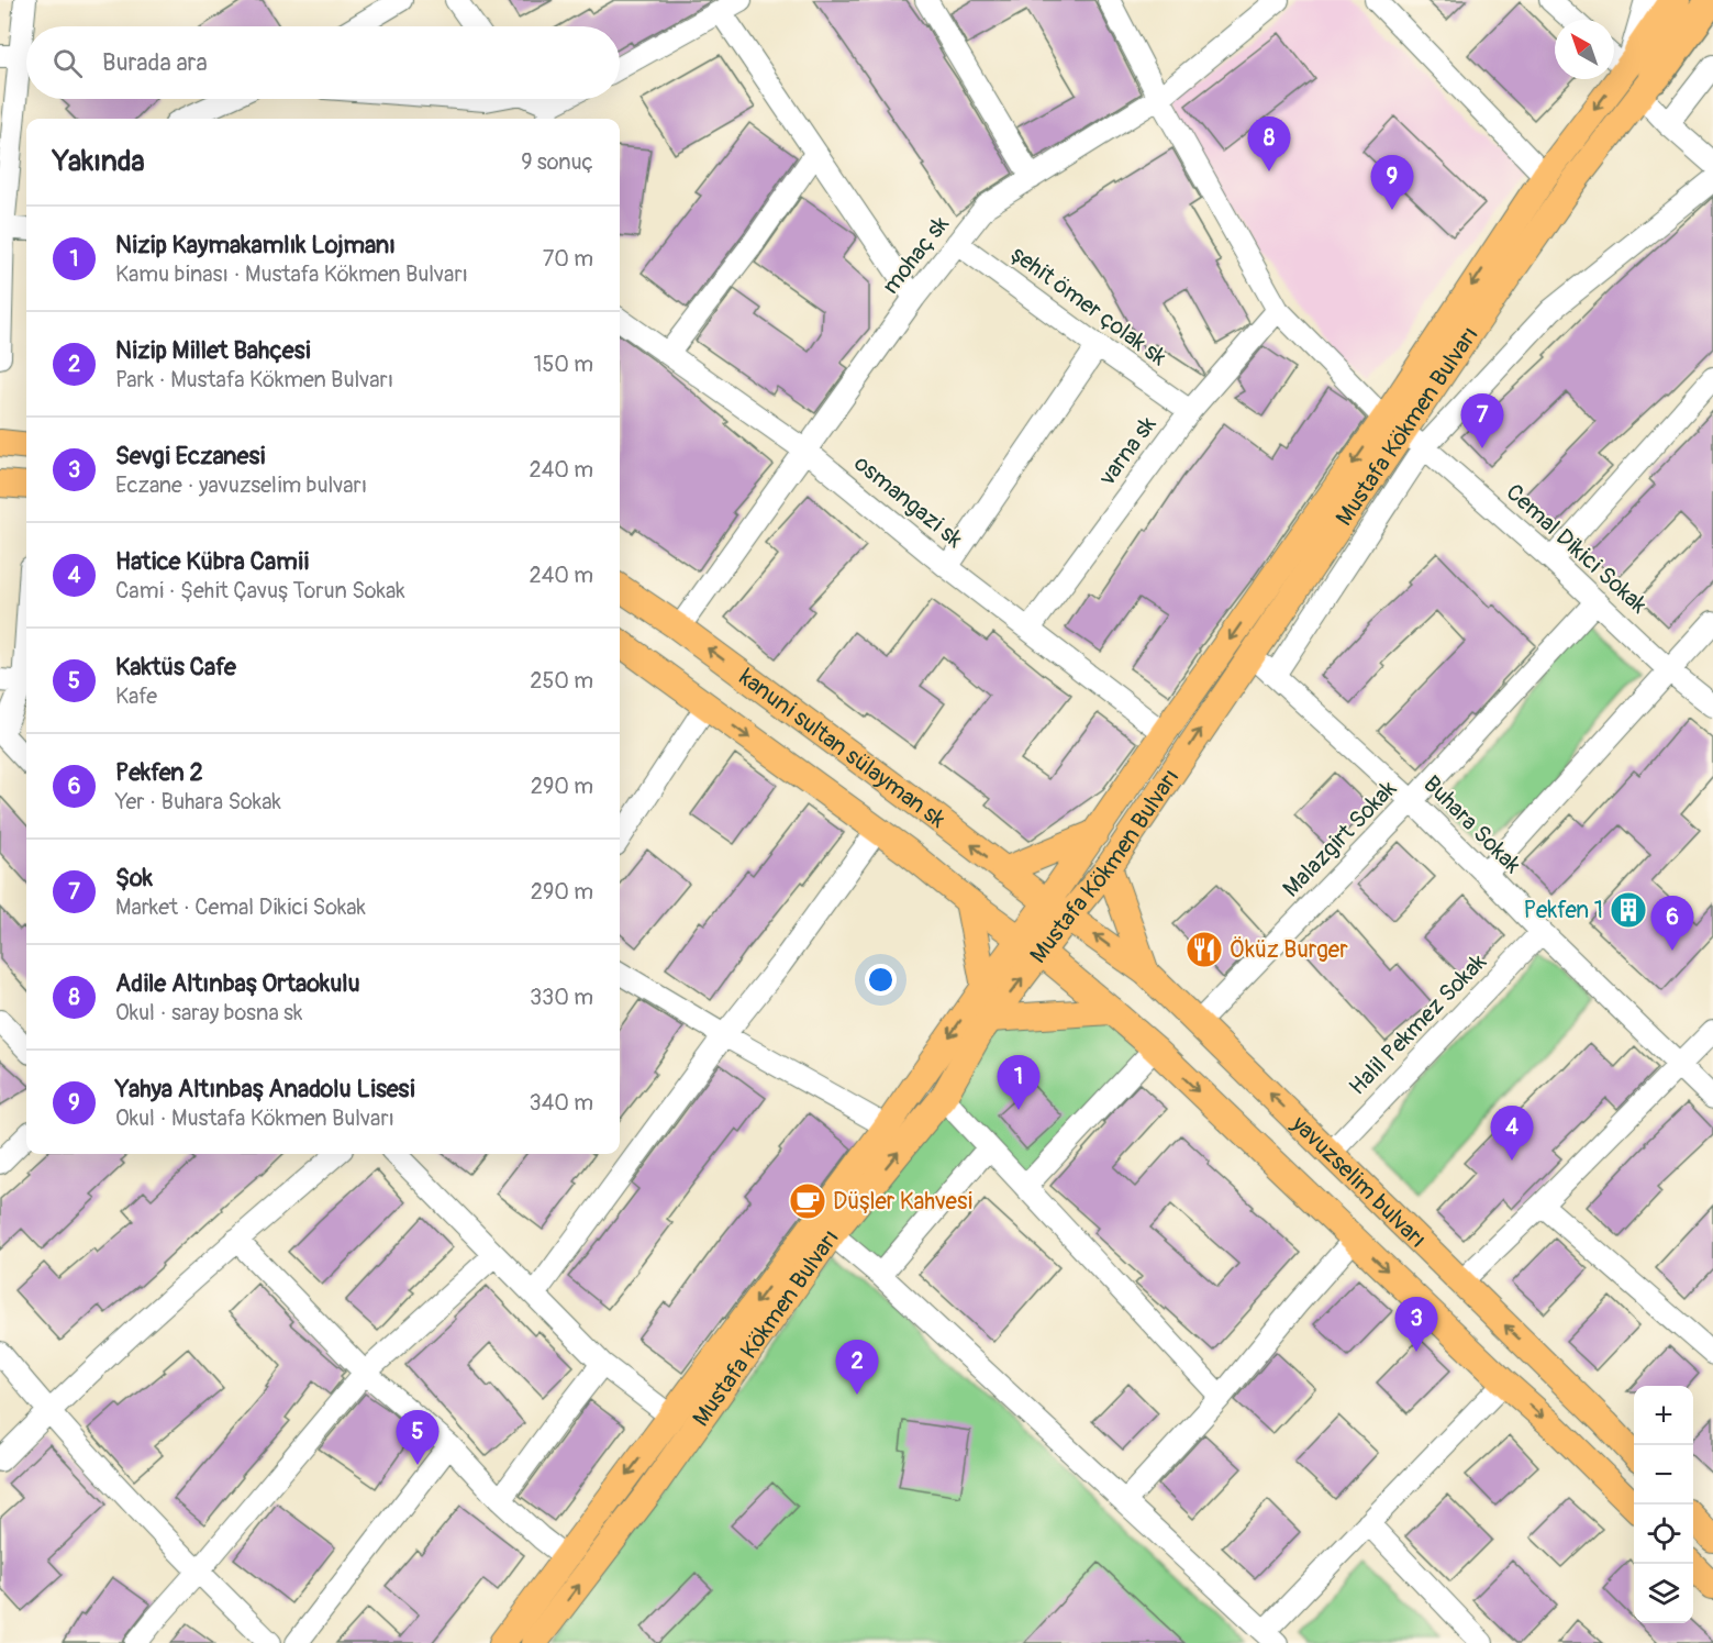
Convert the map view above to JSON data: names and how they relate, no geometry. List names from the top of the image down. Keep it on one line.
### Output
{"streets":{"main road":["Mustafa Kökmen Bulvarı","kanuni sultan sülayman sk","yavuzselim bulvarı"],"street":["mohaç sk","şehit ömer çolak sk","varna sk","osmangazi sk","Cemal Dikici Sokak","Buhara Sokak","Malazgirt Sokak","Halil Pekmez Sokak"]},"crossings":[["mohaç sk","şehit ömer çolak sk"],["mohaç sk","osmangazi sk"],["mohaç sk","Cemal Dikici Sokak"],["mohaç sk","kanuni sultan sülayman sk"],["şehit ömer çolak sk","varna sk"],["Mustafa Kökmen Bulvarı","Cemal Dikici Sokak"],["Mustafa Kökmen Bulvarı","kanuni sultan sülayman sk"],["Mustafa Kökmen Bulvarı","Buhara Sokak"],["Mustafa Kökmen Bulvarı","yavuzselim bulvarı"],["varna sk","osmangazi sk"],["varna sk","Cemal Dikici Sokak"],["Cemal Dikici Sokak","Malazgirt Sokak"],["kanuni sultan sülayman sk","yavuzselim bulvarı"],["Buhara Sokak","Malazgirt Sokak"],["Buhara Sokak","Halil Pekmez Sokak"],["Malazgirt Sokak","yavuzselim bulvarı"],["Halil Pekmez Sokak","yavuzselim bulvarı"]],"places":{"building":["Pekfen 1"],"restaurant":["Öküz Burger"],"cafe":["Düşler Kahvesi"]},"north":"top left","page":{"search":"Burada ara","pins":["8","9","7","6","1","4","3","2","5"],"heading":["Yakında","9 sonuç"],"list":[{"mark":"1","name":"Nizip Kaymakamlık Lojmanı","note":"Kamu binası · Mustafa Kökmen Bulvarı","value":"70 m"},{"mark":"2","name":"Nizip Millet Bahçesi","note":"Park · Mustafa Kökmen Bulvarı","value":"150 m"},{"mark":"3","name":"Sevgi Eczanesi","note":"Eczane · yavuzselim bulvarı","value":"240 m"},{"mark":"4","name":"Hatice Kübra Camii","note":"Cami · Şehit Çavuş Torun Sokak","value":"240 m"},{"mark":"5","name":"Kaktüs Cafe","note":"Kafe","value":"250 m"},{"mark":"6","name":"Pekfen 2","note":"Yer · Buhara Sokak","value":"290 m"},{"mark":"7","name":"Şok","note":"Market · Cemal Dikici Sokak","value":"290 m"},{"mark":"8","name":"Adile Altınbaş Ortaokulu","note":"Okul · saray bosna sk","value":"330 m"},{"mark":"9","name":"Yahya Altınbaş Anadolu Lisesi","note":"Okul · Mustafa Kökmen Bulvarı","value":"340 m"}],"map_buttons":["+","−"]}}
